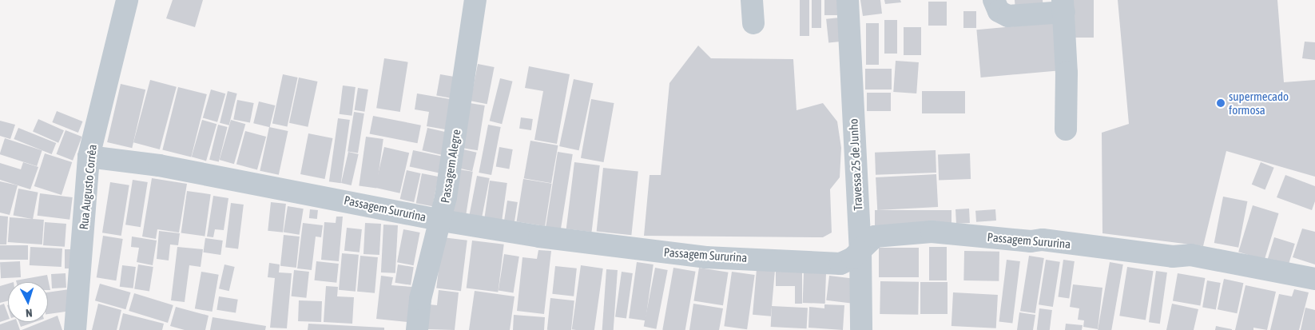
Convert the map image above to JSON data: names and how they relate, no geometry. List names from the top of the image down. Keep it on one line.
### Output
{"streets":{"street":["Travessa 25 de Junho","Passagem Alegre","Rua Augusto Corrêa","Passagem Sururina"]},"crossings":[["Travessa 25 de Junho","Passagem Sururina"],["Passagem Alegre","Passagem Sururina"],["Rua Augusto Corrêa","Passagem Sururina"]],"places":["supermecado formosa"],"north":"bottom"}
